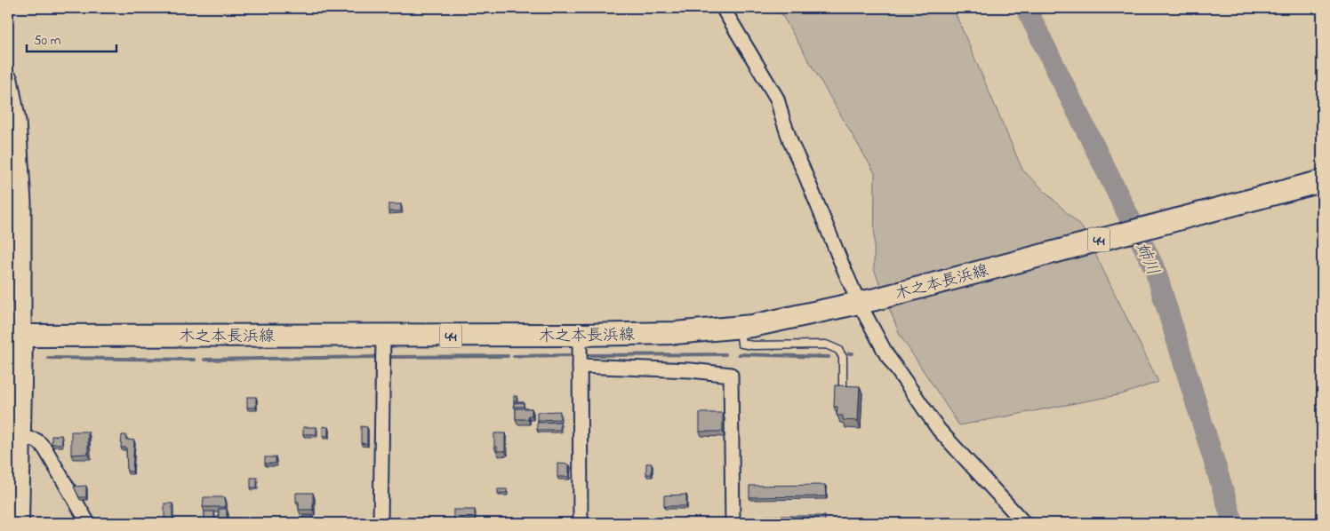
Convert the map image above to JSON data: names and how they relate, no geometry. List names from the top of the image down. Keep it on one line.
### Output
{"streets":{"main road":["44","木之本長浜線"]},"water":["姉川"],"scale_bar":"50 m"}
